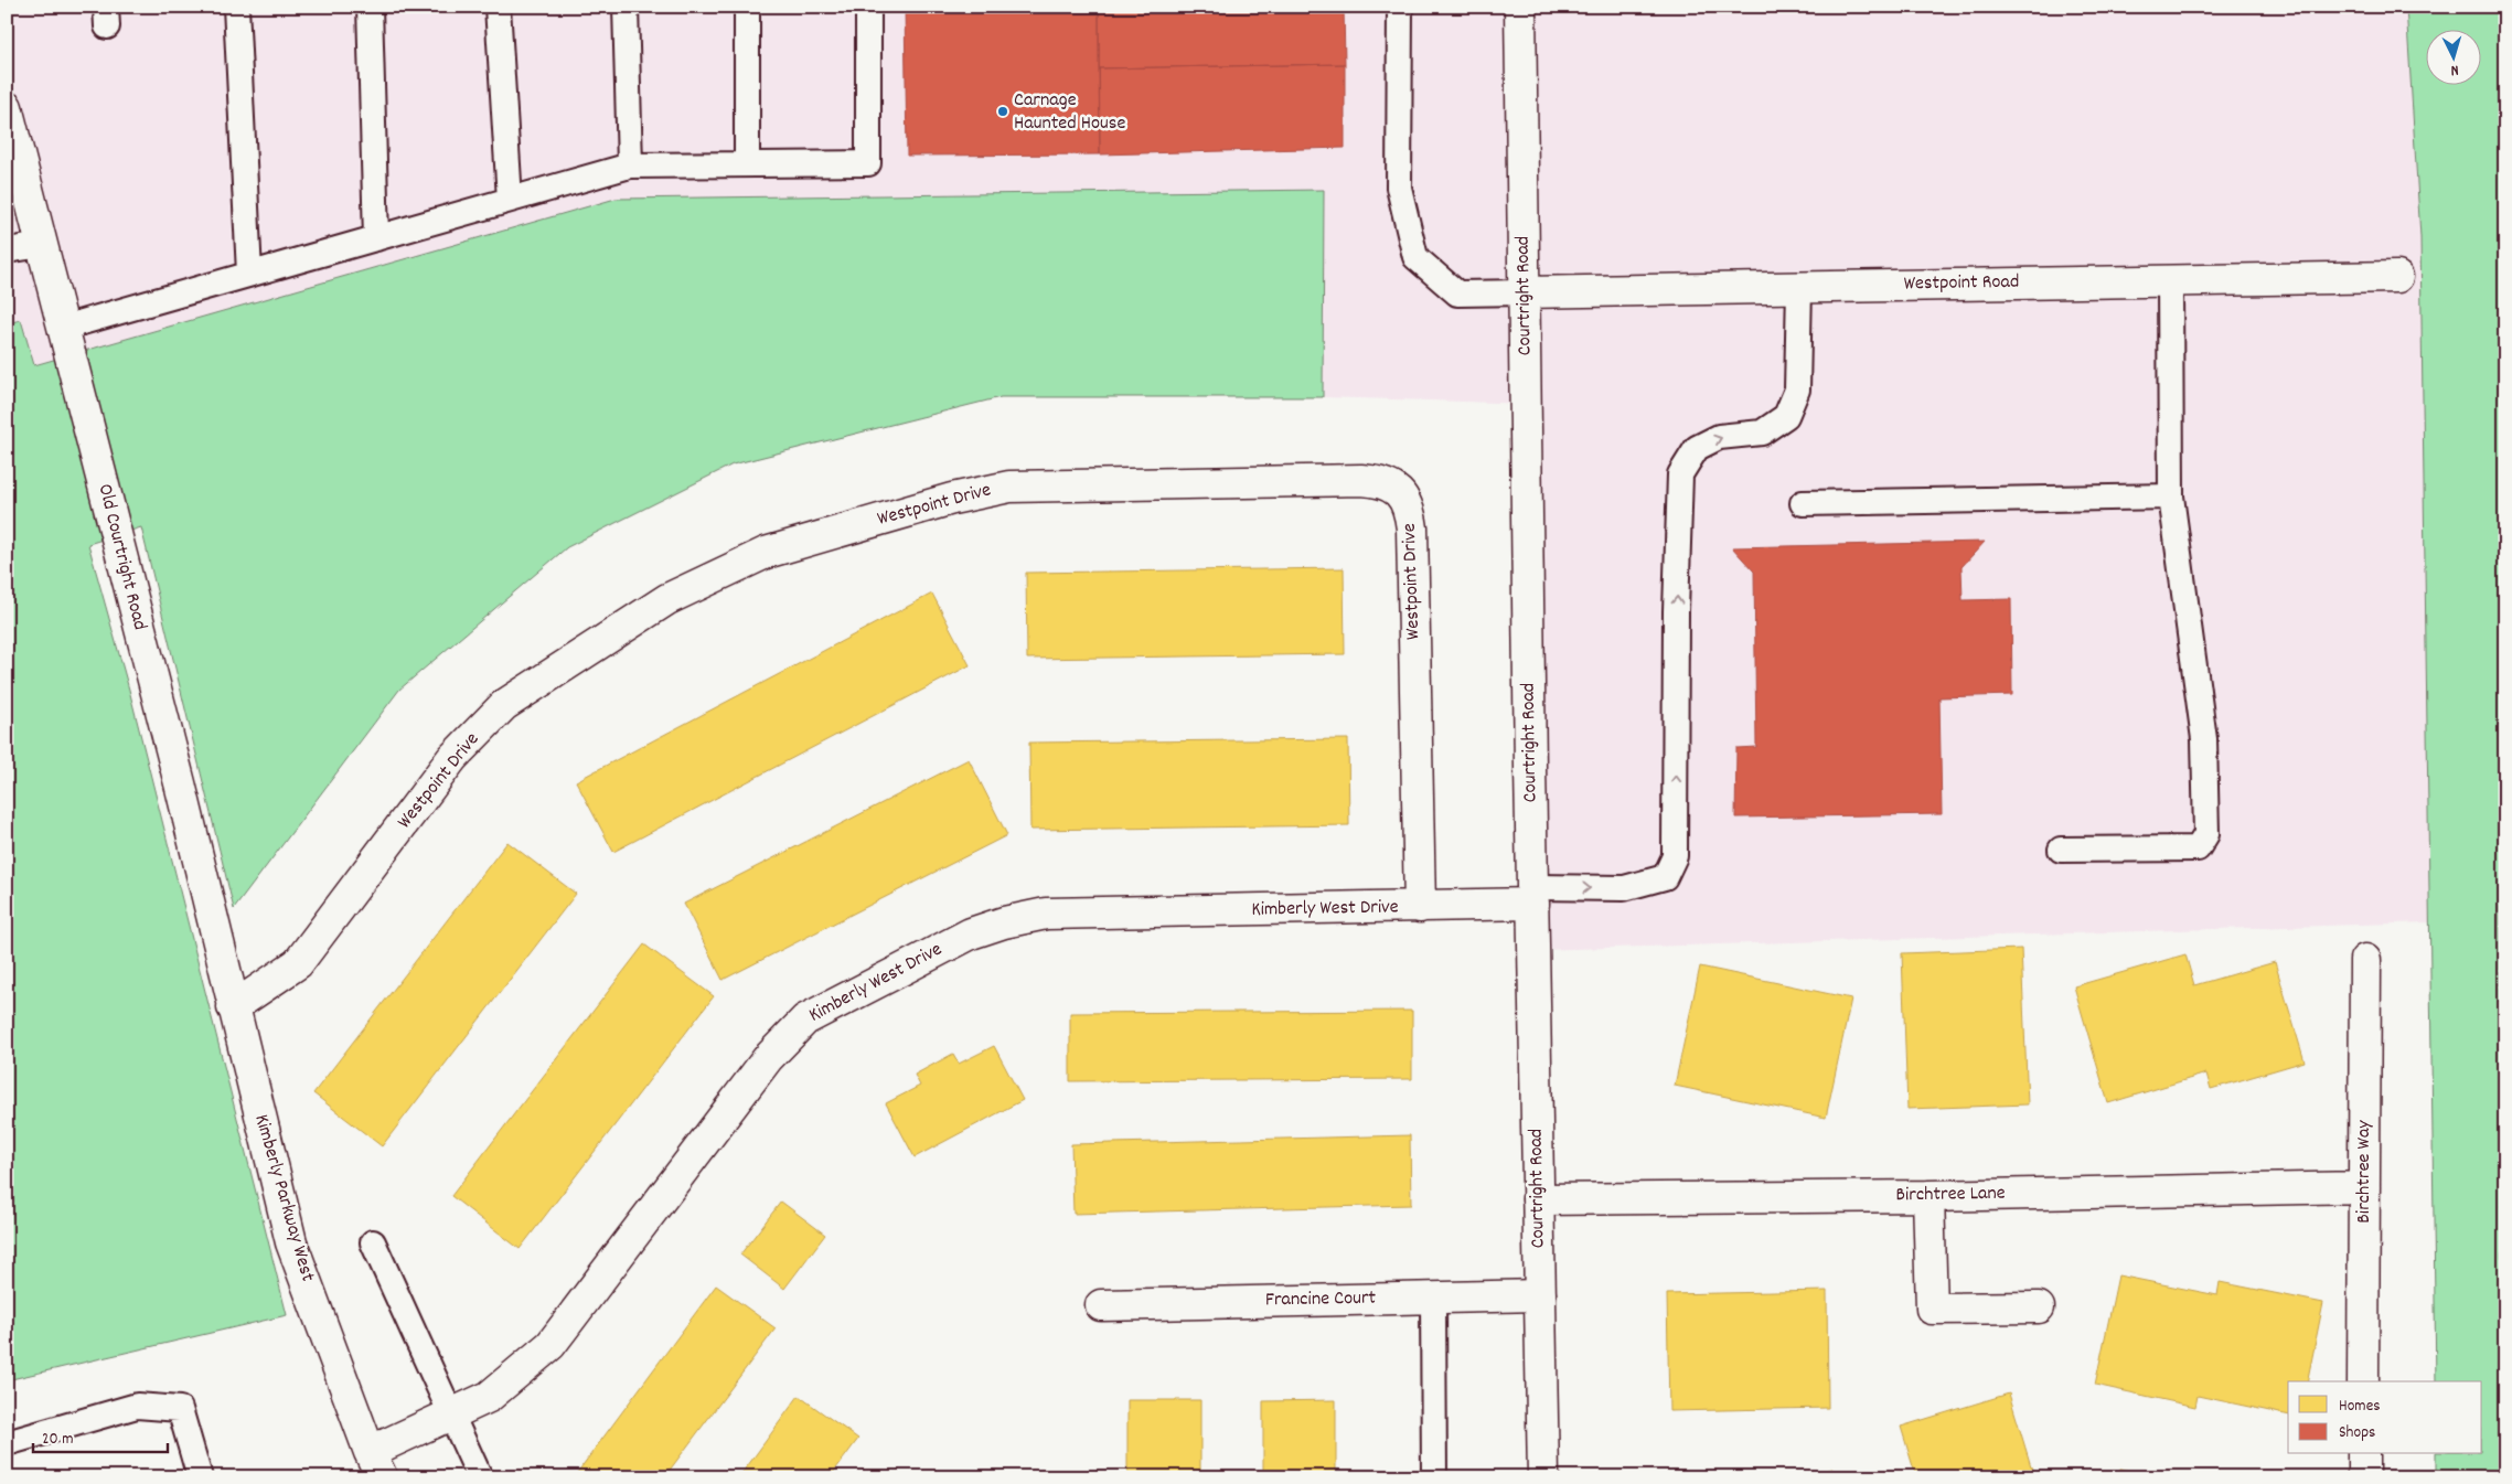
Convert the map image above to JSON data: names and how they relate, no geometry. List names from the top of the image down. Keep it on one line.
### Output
{"streets":{"street":["Westpoint Road","Courtright Road","Westpoint Drive","Old Courtright Road","Kimberly West Drive","Birchtree Way","Birchtree Lane","Kimberly Parkway West","Francine Court"]},"crossings":[["Westpoint Road","Courtright Road"],["Courtright Road","Kimberly West Drive"],["Courtright Road","Birchtree Lane"],["Courtright Road","Francine Court"],["Westpoint Drive","Old Courtright Road"],["Westpoint Drive","Kimberly West Drive"],["Westpoint Drive","Kimberly Parkway West"],["Old Courtright Road","Kimberly Parkway West"],["Kimberly West Drive","Kimberly Parkway West"],["Birchtree Way","Birchtree Lane"]],"places":["Carnage Haunted House"],"legend":["Homes","Shops"],"scale_bar":"20 m","north":"bottom"}
